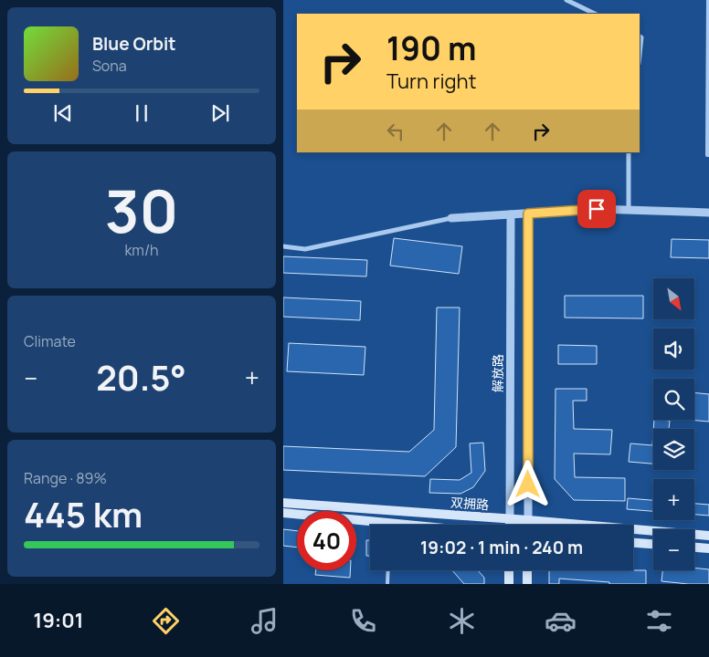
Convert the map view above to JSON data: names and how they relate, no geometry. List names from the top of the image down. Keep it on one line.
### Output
{"streets":{"main road":["解放路","双拥路"]},"crossings":[["解放路","双拥路"]],"north":"bottom right","page":{"turn":["190 m","Turn right"],"song":["Blue Orbit","Sona"],"tile":[["30","km/h"],"Climate",["Range · 89%","445 km"]],"map_buttons":["+","−"],"heat":["−","20.5°","+"],"limit":"40","trip":"19:02 · 1 min · 240 m","tabs":"19:01"}}
